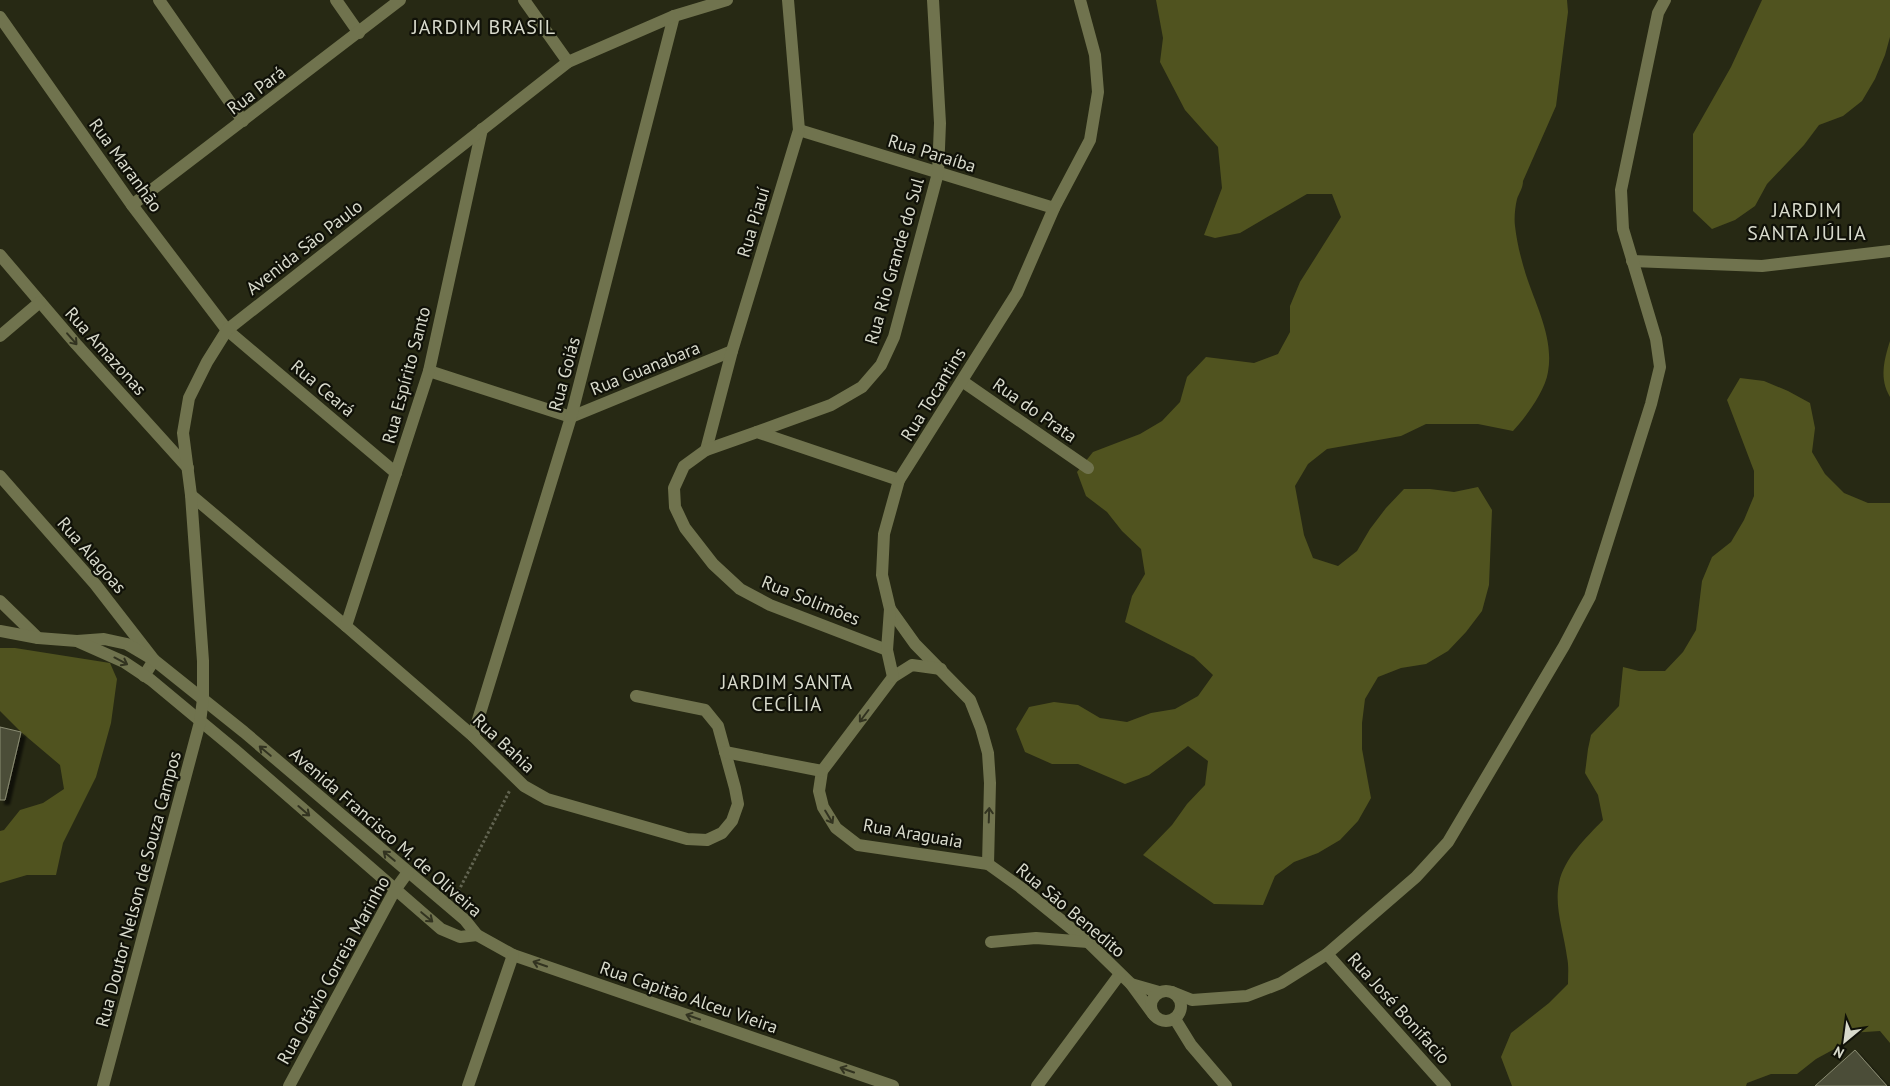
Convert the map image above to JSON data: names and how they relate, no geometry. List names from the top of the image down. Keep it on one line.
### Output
{"streets":{"street":["Rua Pará","Rua Paraíba","Rua Maranhão","Rua Piauí","Avenida São Paulo","Rua Rio Grande do Sul","Rua Amazonas","Rua Guanabara","Rua Goiás","Rua Espírito Santo","Rua Ceará","Rua Tocantins","Rua do Prata","Rua Alagoas","Rua Solimões","Rua Bahia","Avenida Francisco M. de Oliveira","Rua Araguaia","Rua Doutor Nelson de Souza Campos","Rua São Benedito","Rua Otávio Correia Marinho","Rua Capitão Alceu Vieira","Rua José Bonifacio"]},"crossings":[["Rua Pará","Rua Maranhão"],["Rua Paraíba","Rua Piauí"],["Rua Paraíba","Rua Rio Grande do Sul"],["Rua Paraíba","Rua Tocantins"],["Rua Maranhão","Avenida São Paulo"],["Rua Maranhão","Rua Ceará"],["Rua Piauí","Rua Guanabara"],["Rua Piauí","Rua Solimões"],["Avenida São Paulo","Rua Amazonas"],["Avenida São Paulo","Rua Goiás"],["Avenida São Paulo","Rua Espírito Santo"],["Avenida São Paulo","Rua Ceará"],["Avenida São Paulo","Rua Bahia"],["Avenida São Paulo","Avenida Francisco M. de Oliveira"],["Avenida São Paulo","Rua Doutor Nelson de Souza Campos"],["Rua Rio Grande do Sul","Rua Solimões"],["Rua Guanabara","Rua Goiás"],["Rua Goiás","Rua Bahia"],["Rua Espírito Santo","Rua Ceará"],["Rua Espírito Santo","Rua Bahia"],["Rua Tocantins","Rua do Prata"],["Rua Tocantins","Rua Solimões"],["Rua Tocantins","Rua Araguaia"],["Rua Tocantins","Rua São Benedito"],["Rua Alagoas","Avenida Francisco M. de Oliveira"],["Avenida Francisco M. de Oliveira","Rua Doutor Nelson de Souza Campos"],["Avenida Francisco M. de Oliveira","Rua Otávio Correia Marinho"],["Avenida Francisco M. de Oliveira","Rua Capitão Alceu Vieira"],["Rua Araguaia","Rua São Benedito"]],"one_way":["Rua Amazonas","Rua Araguaia","Rua Capitão Alceu Vieira"],"districts":["JARDIM BRASIL","JARDIM SANTA JÚLIA","JARDIM SANTA CECÍLIA"],"north":"bottom left"}
